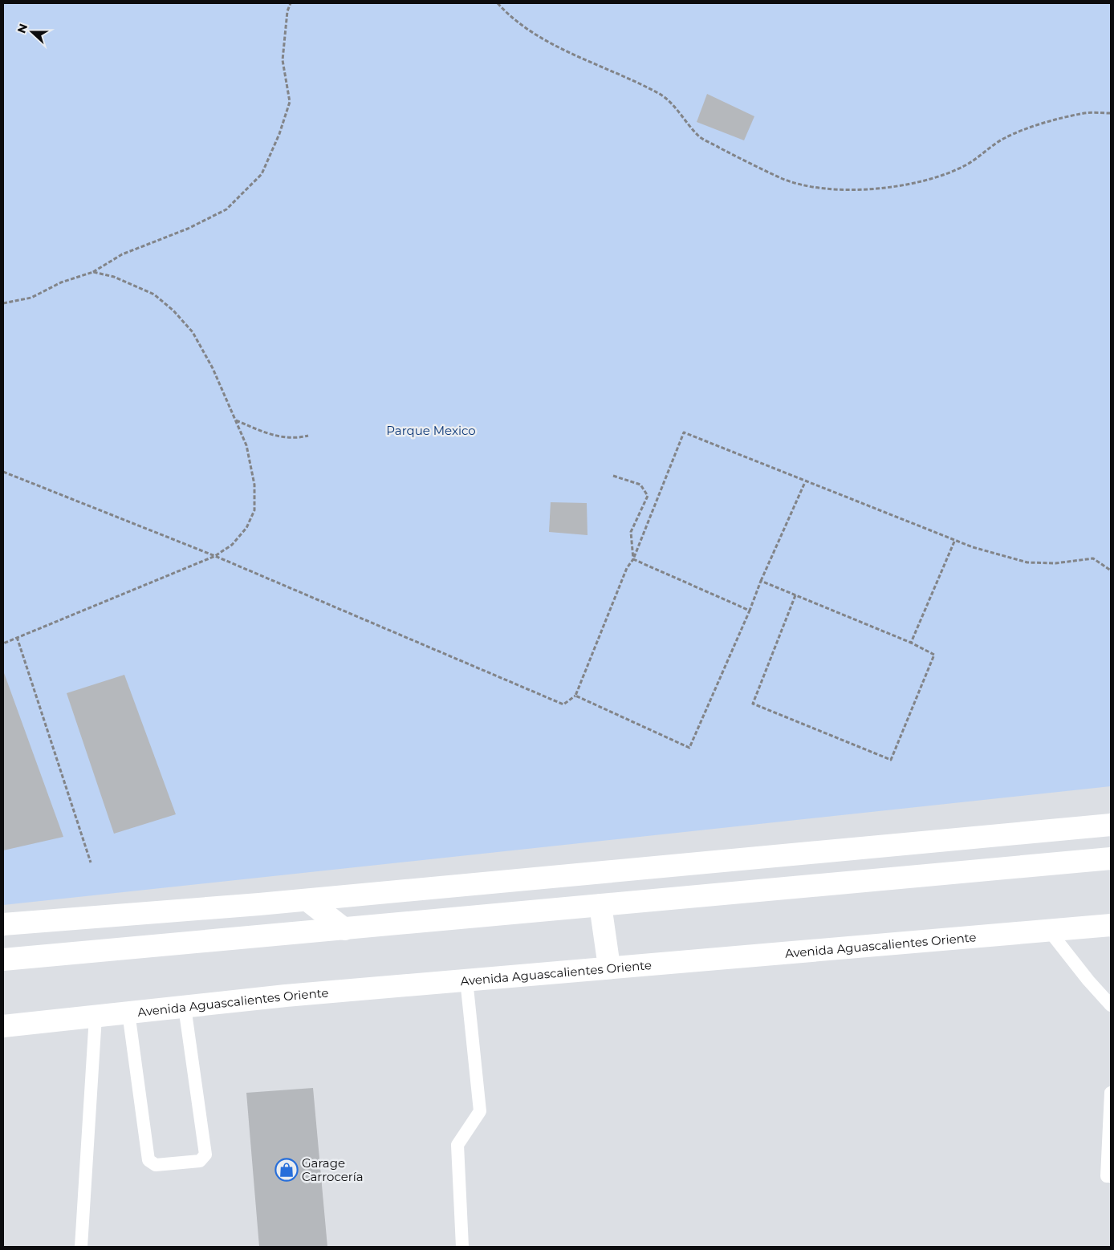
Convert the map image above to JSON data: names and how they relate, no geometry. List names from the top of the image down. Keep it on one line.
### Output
{"streets":{"main road":["Avenida Aguascalientes Oriente"]},"parks":["Parque Mexico"],"places":{"shop":["Garage Carrocería"]},"north":"left"}
